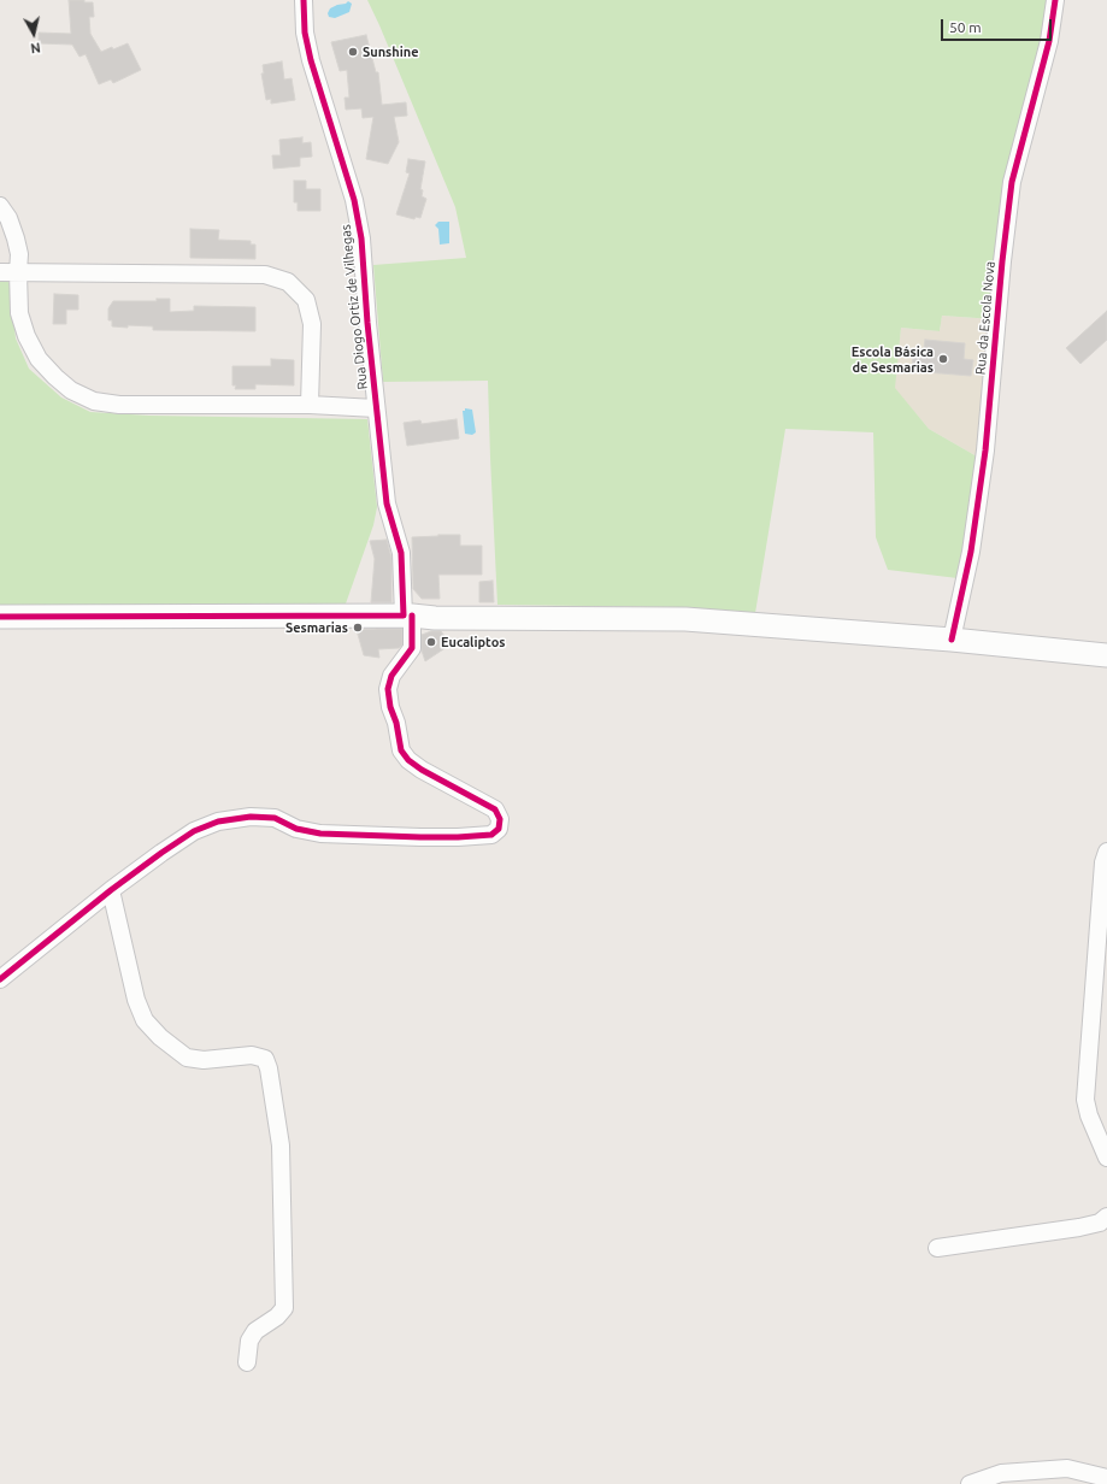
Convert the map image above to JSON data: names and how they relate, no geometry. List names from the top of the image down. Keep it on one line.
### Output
{"streets":{"street":["Rua Diogo Ortiz de Vilhegas","Rua da Escola Nova"]},"places":["Sunshine","Escola Básica de Sesmarias","Sesmarias","Eucaliptos"],"scale_bar":"50 m","north":"bottom"}
